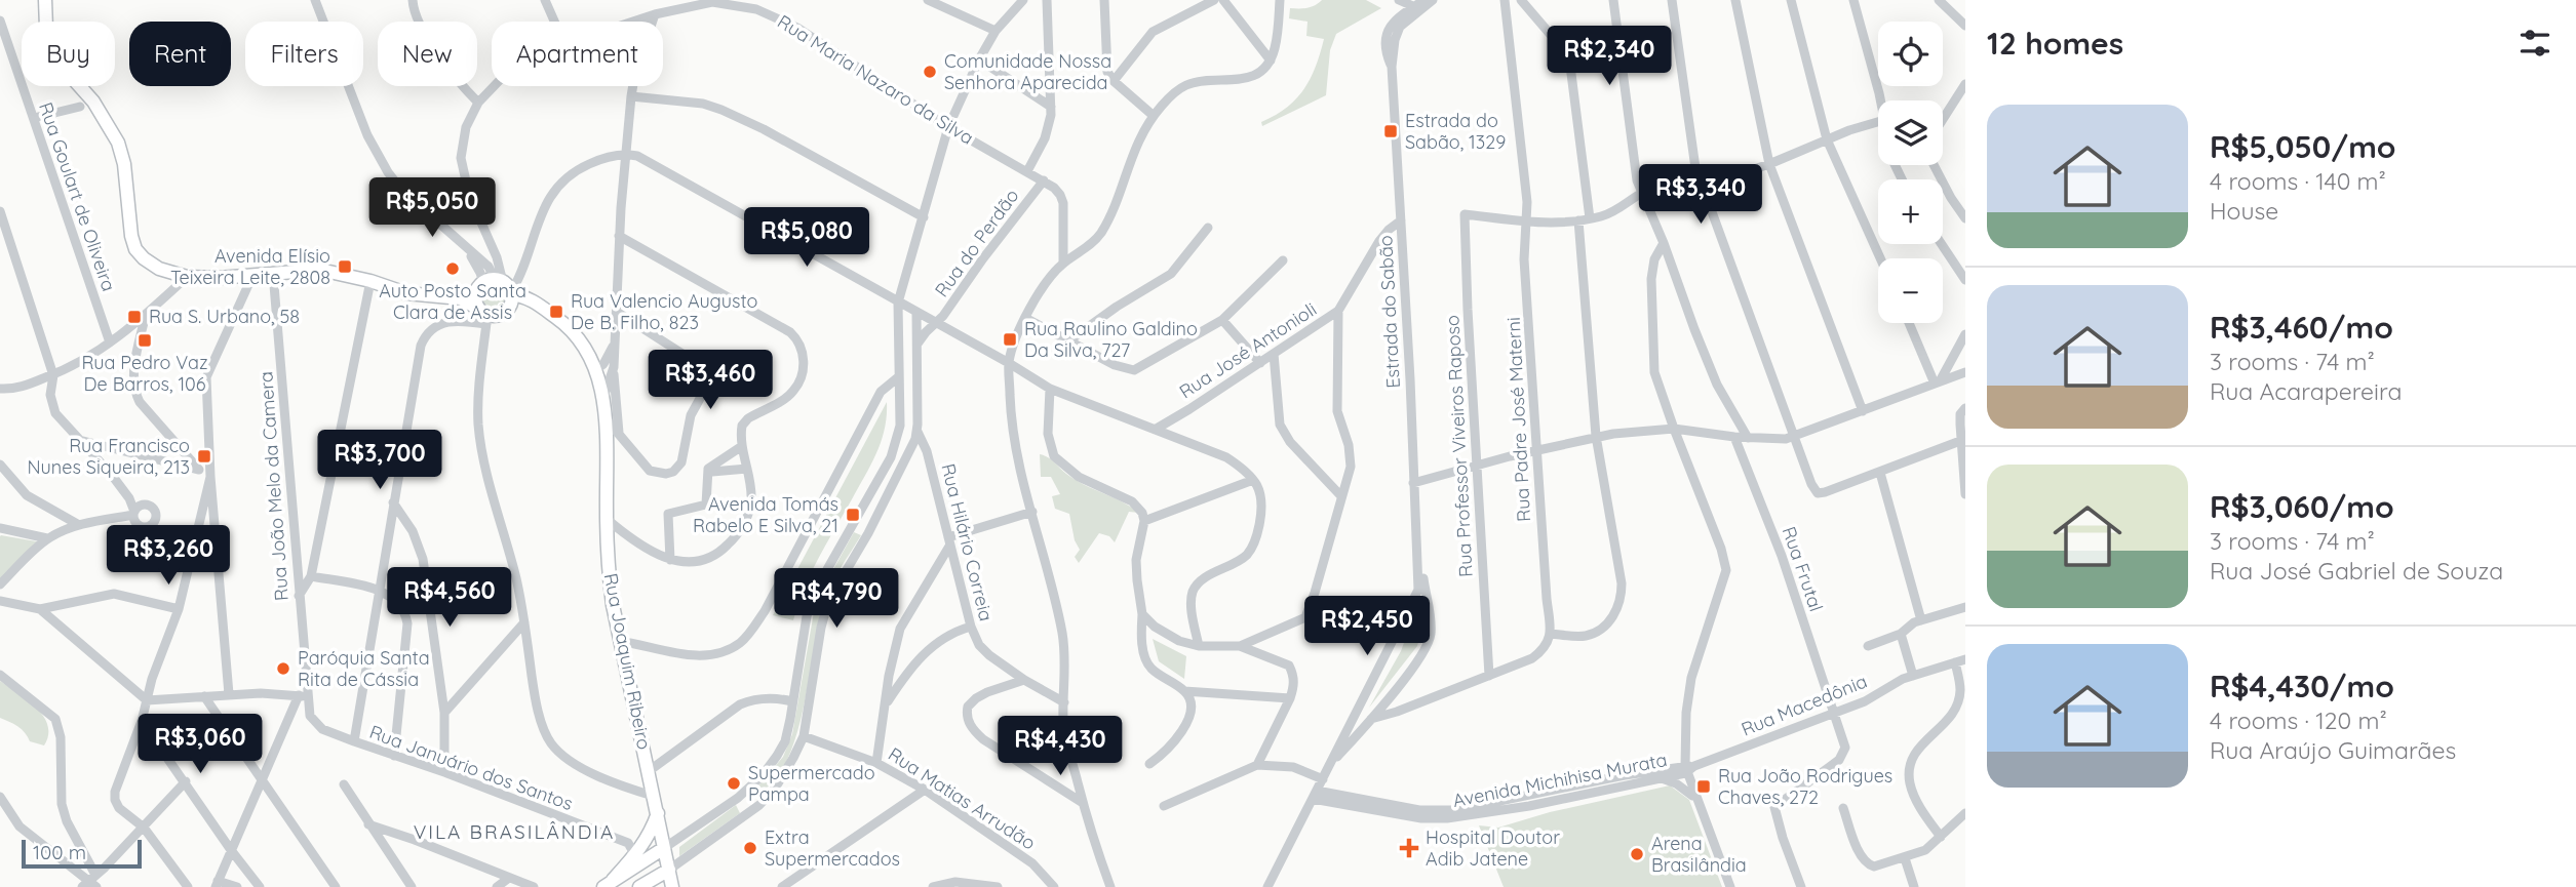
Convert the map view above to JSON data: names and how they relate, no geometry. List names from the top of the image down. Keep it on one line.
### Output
{"streets":{"main road":["Rua Joaquim Ribeiro"],"street":["Rua Maria Nazaro da Silva","Rua Goulart de Oliveira","Rua do Perdão","Estrada do Sabão","Rua José Antonioli","Rua Padre José Materni","Rua Professor Viveiros Raposo","Rua João Melo da Camera","Rua Hilário Correia","Rua Frutal","Rua Macedônia","Rua Januário dos Santos","Avenida Michihisa Murata","Rua Matias Arrudão"]},"crossings":[["Rua Maria Nazaro da Silva","Rua do Perdão"],["Rua Maria Nazaro da Silva","Rua Joaquim Ribeiro"],["Estrada do Sabão","Rua José Antonioli"],["Estrada do Sabão","Avenida Michihisa Murata"],["Rua Padre José Materni","Rua Professor Viveiros Raposo"],["Rua João Melo da Camera","Rua Januário dos Santos"],["Rua Frutal","Rua Macedônia"],["Rua Macedônia","Avenida Michihisa Murata"]],"districts":["VILA BRASILÂNDIA"],"places":{"other":["Comunidade Nossa Senhora Aparecida","Auto Posto Santa Clara de Assis","Paróquia Santa Rita de Cássia","Supermercado Pampa","Extra Supermercados","Arena Brasilândia"],"transit":["Estrada do Sabão, 1329","Avenida Elísio Teixeira Leite, 2808","Rua Valencio Augusto De B. Filho, 823","Rua S. Urbano, 58","Rua Raulino Galdino Da Silva, 727","Rua Pedro Vaz De Barros, 106","Rua Francisco Nunes Siqueira, 213","Avenida Tomás Rabelo E Silva, 21","Rua João Rodrigues Chaves, 272"],"health":["Hospital Doutor Adib Jatene"]},"scale_bar":"100 m","page":{"heading":"12 homes","map_buttons":["+","−"],"chip":["Buy","Rent","Filters","New","Apartment"],"price":["R$2,340","R$3,340","R$5,050","R$5,080","R$3,460","R$3,700","R$3,260","R$4,560","R$4,790","R$2,450","R$3,060","R$4,430"],"list":[{"name":"R$5,050/mo","note":"4 rooms · 140 m² · House"},{"name":"R$3,460/mo","note":"3 rooms · 74 m² · Rua Acarapereira"},{"name":"R$3,060/mo","note":"3 rooms · 74 m² · Rua José Gabriel de Souza"},{"name":"R$4,430/mo","note":"4 rooms · 120 m² · Rua Araújo Guimarães"}],"scale":"100 m"}}
